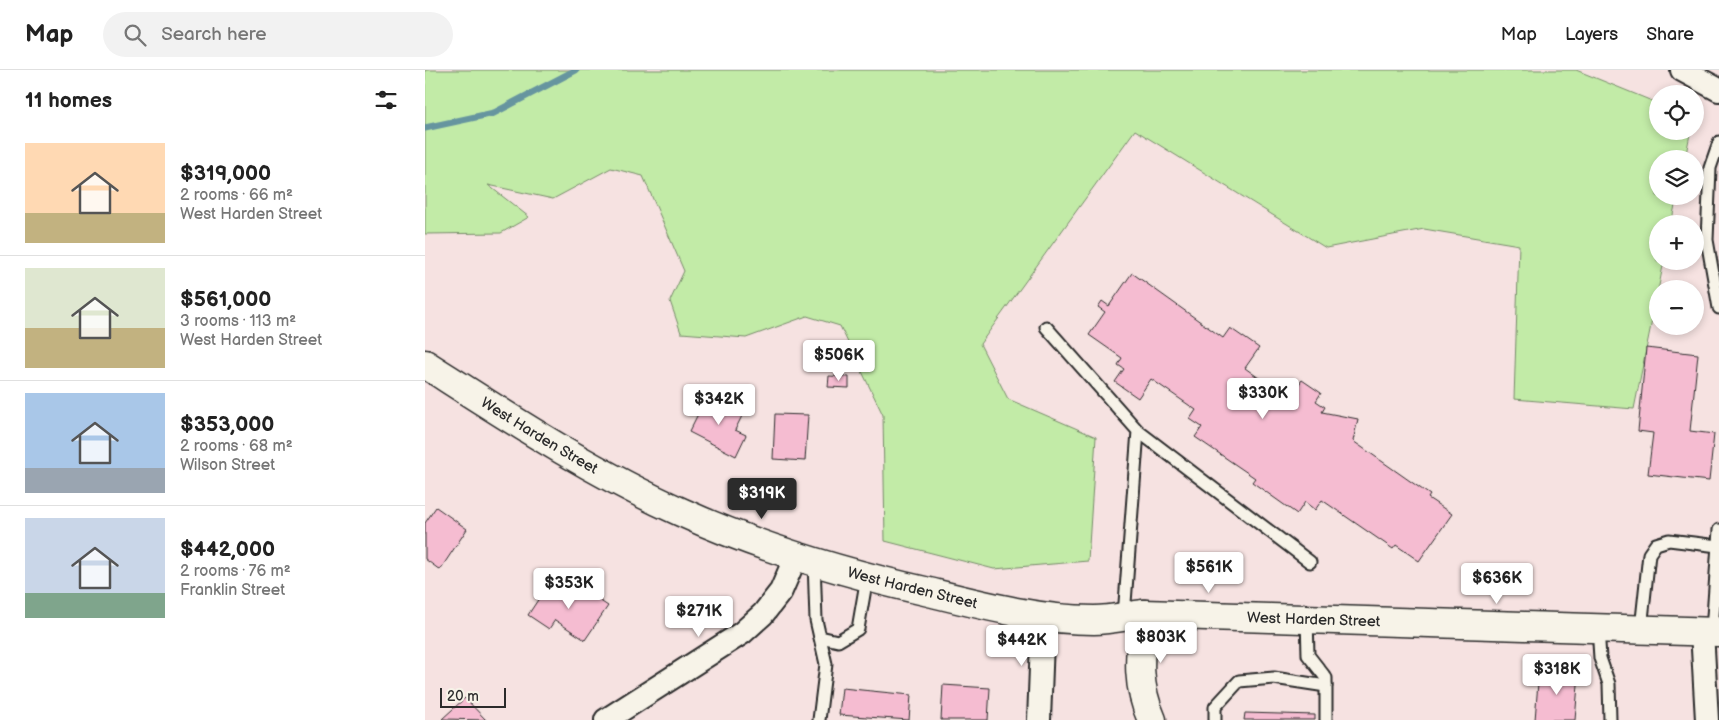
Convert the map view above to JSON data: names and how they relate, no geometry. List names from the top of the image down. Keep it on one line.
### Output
{"streets":{"main road":["West Harden Street"]},"scale_bar":"20 m","page":{"header":"Map","search":"Search here","nav":["Map","Layers","Share"],"heading":"11 homes","map_buttons":["+","−"],"list":[{"name":"$319,000","note":"2 rooms · 66 m² · West Harden Street"},{"name":"$561,000","note":"3 rooms · 113 m² · West Harden Street"},{"name":"$353,000","note":"2 rooms · 68 m² · Wilson Street"},{"name":"$442,000","note":"2 rooms · 76 m² · Franklin Street"}],"price":["$506K","$330K","$342K","$319K","$561K","$636K","$353K","$271K","$803K","$442K","$318K"],"scale":"20 m"}}
